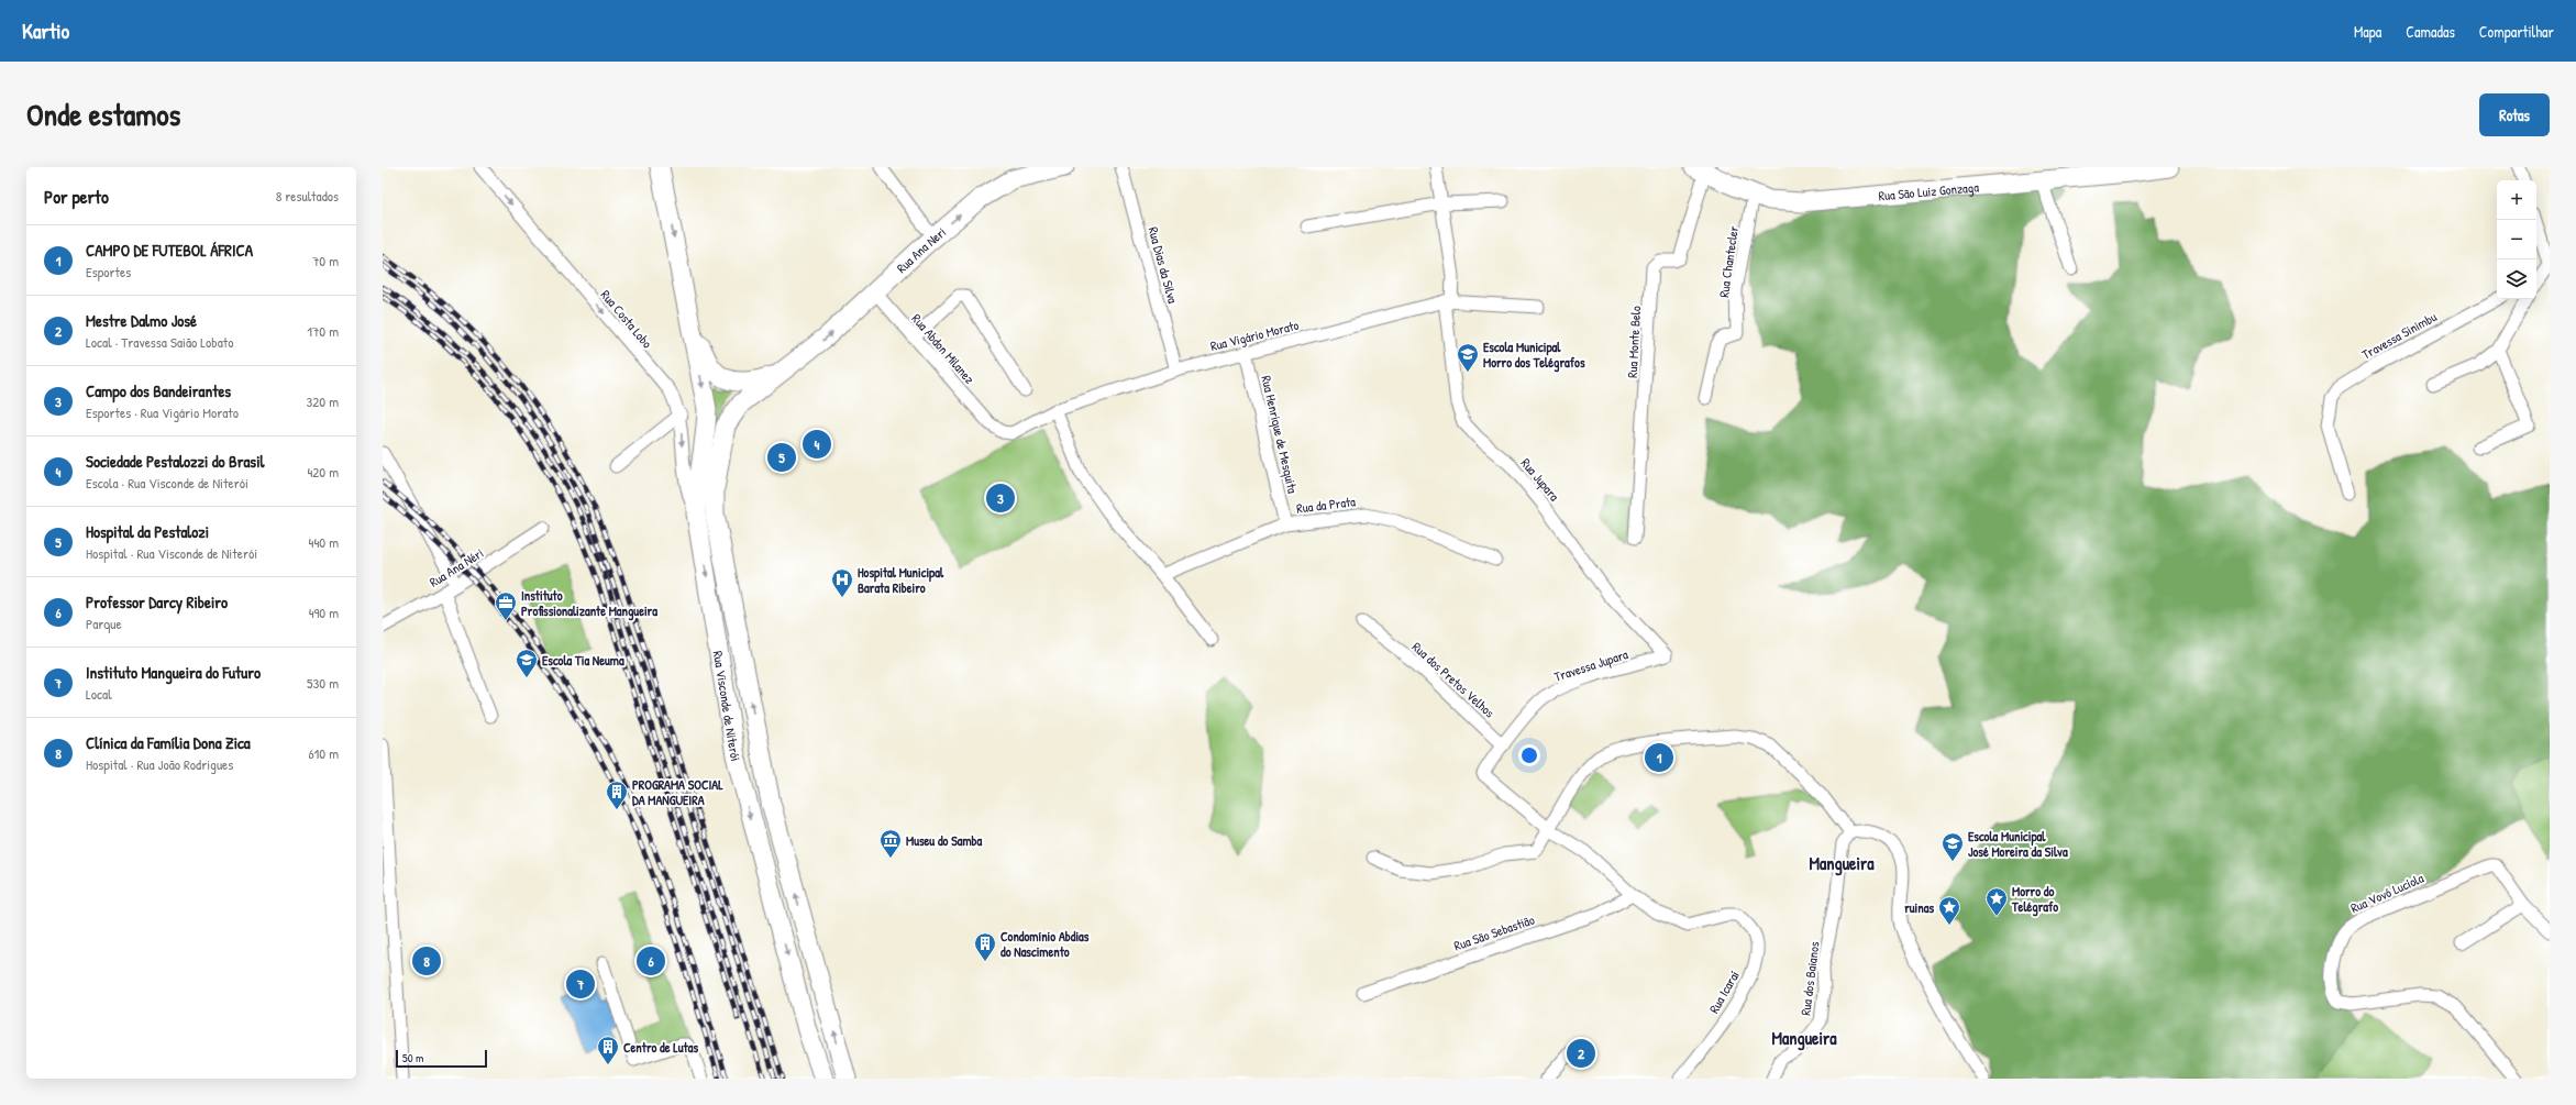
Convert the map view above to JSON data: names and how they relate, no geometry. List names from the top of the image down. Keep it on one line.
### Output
{"streets":{"main road":["Rua São Luiz Gonzaga","Rua Ana Neri","Rua Visconde de Niterói"],"street":["Rua Chantecler","Rua Dias da Silva","Rua Costa Lobo","Rua Vigário Morato","Travessa Sinimbu","Rua Monte Belo","Rua Abdon Milanez","Rua Henrique de Mesquita","Rua Jupara","Rua da Prata","Rua Ana Néri","Travessa Jupara","Rua dos Pretos Velhos","Rua Vovó Lucíola","Rua São Sebastião","Rua dos Baianos","Rua Icaraí"]},"crossings":[["Rua São Luiz Gonzaga","Rua Chantecler"],["Rua São Luiz Gonzaga","Rua Monte Belo"],["Rua Ana Neri","Rua Abdon Milanez"],["Rua Ana Neri","Rua Visconde de Niterói"],["Rua Dias da Silva","Rua Vigário Morato"],["Rua Costa Lobo","Rua Visconde de Niterói"],["Rua Vigário Morato","Rua Abdon Milanez"],["Rua Vigário Morato","Rua Henrique de Mesquita"],["Rua Vigário Morato","Rua Jupara"],["Rua Henrique de Mesquita","Rua da Prata"],["Rua Jupara","Travessa Jupara"],["Travessa Jupara","Rua dos Pretos Velhos"],["Rua São Sebastião","Rua Icaraí"]],"one_way":["Rua Ana Neri","Rua Costa Lobo"],"districts":["Mangueira","Mangueira"],"places":{"school or university":["Escola Municipal Morro dos Telégrafos","Escola Tia Neuma","Escola Municipal José Moreira da Silva"],"hospital":["Hospital Municipal Barata Ribeiro"],"office":["Instituto Profissionalizante Mangueira"],"building":["PROGRAMA SOCIAL DA MANGUEIRA","Condomínio Abdias do Nascimento","Centro de Lutas"],"museum":["Museu do Samba"],"place":["Morro do Telégrafo","ruinas"]},"scale_bar":"50 m","page":{"header":"Kartio","nav":["Mapa","Camadas","Compartilhar"],"title":"Onde estamos","buttons":"Rotas","heading":["Por perto","8 resultados"],"map_buttons":["+","−"],"list":[{"mark":"1","name":"CAMPO DE FUTEBOL ÁFRICA","note":"Esportes","value":"70 m"},{"mark":"2","name":"Mestre Dalmo José","note":"Local · Travessa Saião Lobato","value":"170 m"},{"mark":"3","name":"Campo dos Bandeirantes","note":"Esportes · Rua Vigário Morato","value":"320 m"},{"mark":"4","name":"Sociedade Pestalozzi do Brasil","note":"Escola · Rua Visconde de Niterói","value":"420 m"},{"mark":"5","name":"Hospital da Pestalozi","note":"Hospital · Rua Visconde de Niterói","value":"440 m"},{"mark":"6","name":"Professor Darcy Ribeiro","note":"Parque","value":"490 m"},{"mark":"7","name":"Instituto Mangueira do Futuro","note":"Local","value":"530 m"},{"mark":"8","name":"Clínica da Família Dona Zica","note":"Hospital · Rua João Rodrigues","value":"610 m"}],"pins":["4","5","3","1","6","8","7","2"],"scale":"50 m"}}
